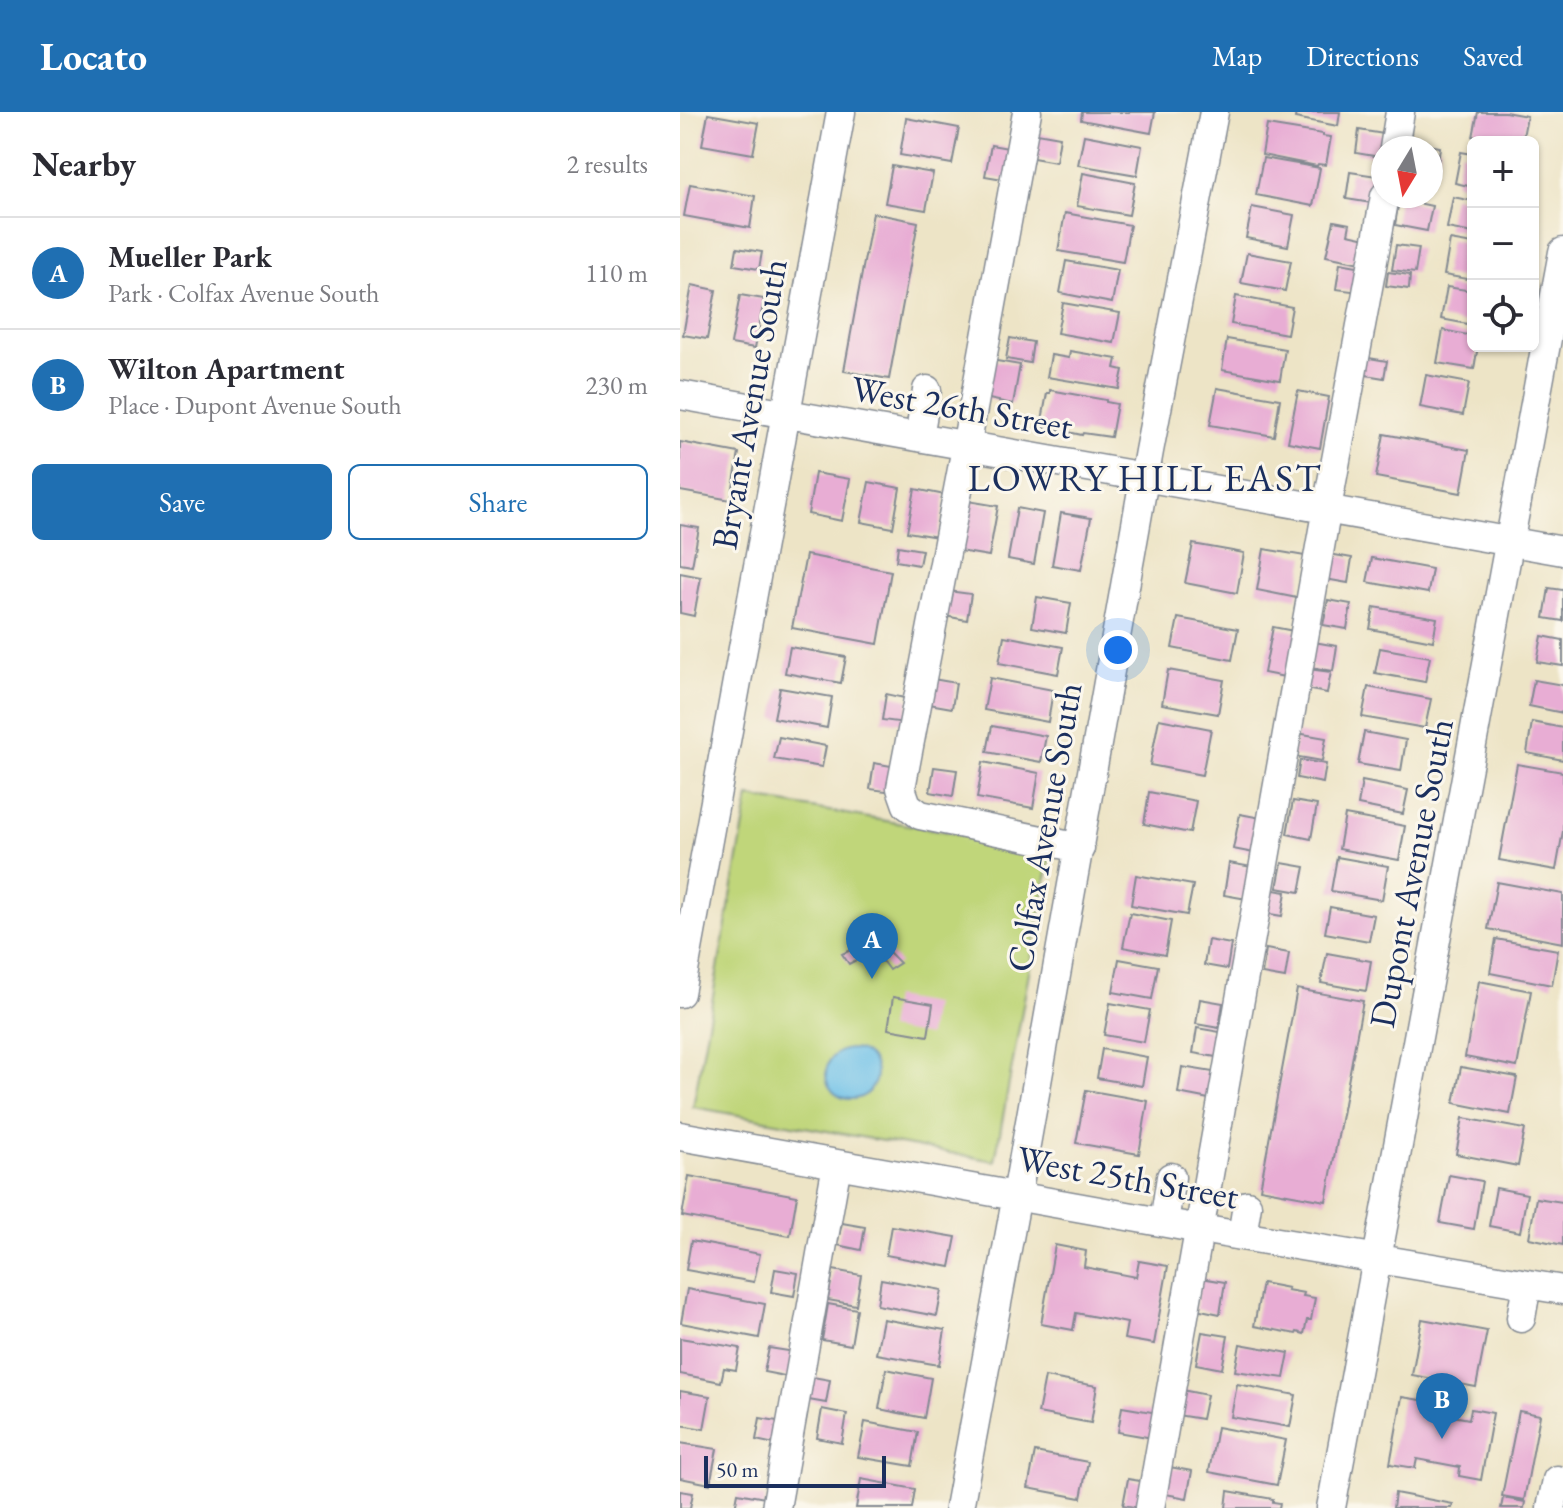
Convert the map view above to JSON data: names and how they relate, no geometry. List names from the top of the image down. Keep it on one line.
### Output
{"streets":{"street":["Bryant Avenue South","West 26th Street","Colfax Avenue South","Dupont Avenue South","West 25th Street"]},"crossings":[["Bryant Avenue South","West 26th Street"],["West 26th Street","Colfax Avenue South"],["West 26th Street","Dupont Avenue South"],["Colfax Avenue South","West 25th Street"],["Dupont Avenue South","West 25th Street"]],"districts":["LOWRY HILL EAST"],"scale_bar":"50 m","north":"bottom","page":{"header":"Locato","nav":["Map","Directions","Saved"],"heading":["Nearby","2 results"],"map_buttons":["+","−"],"list":[{"mark":"A","name":"Mueller Park","note":"Park · Colfax Avenue South","value":"110 m"},{"mark":"B","name":"Wilton Apartment","note":"Place · Dupont Avenue South","value":"230 m"}],"buttons":["Save","Share"],"pins":["A","B"],"scale":"50 m"}}
